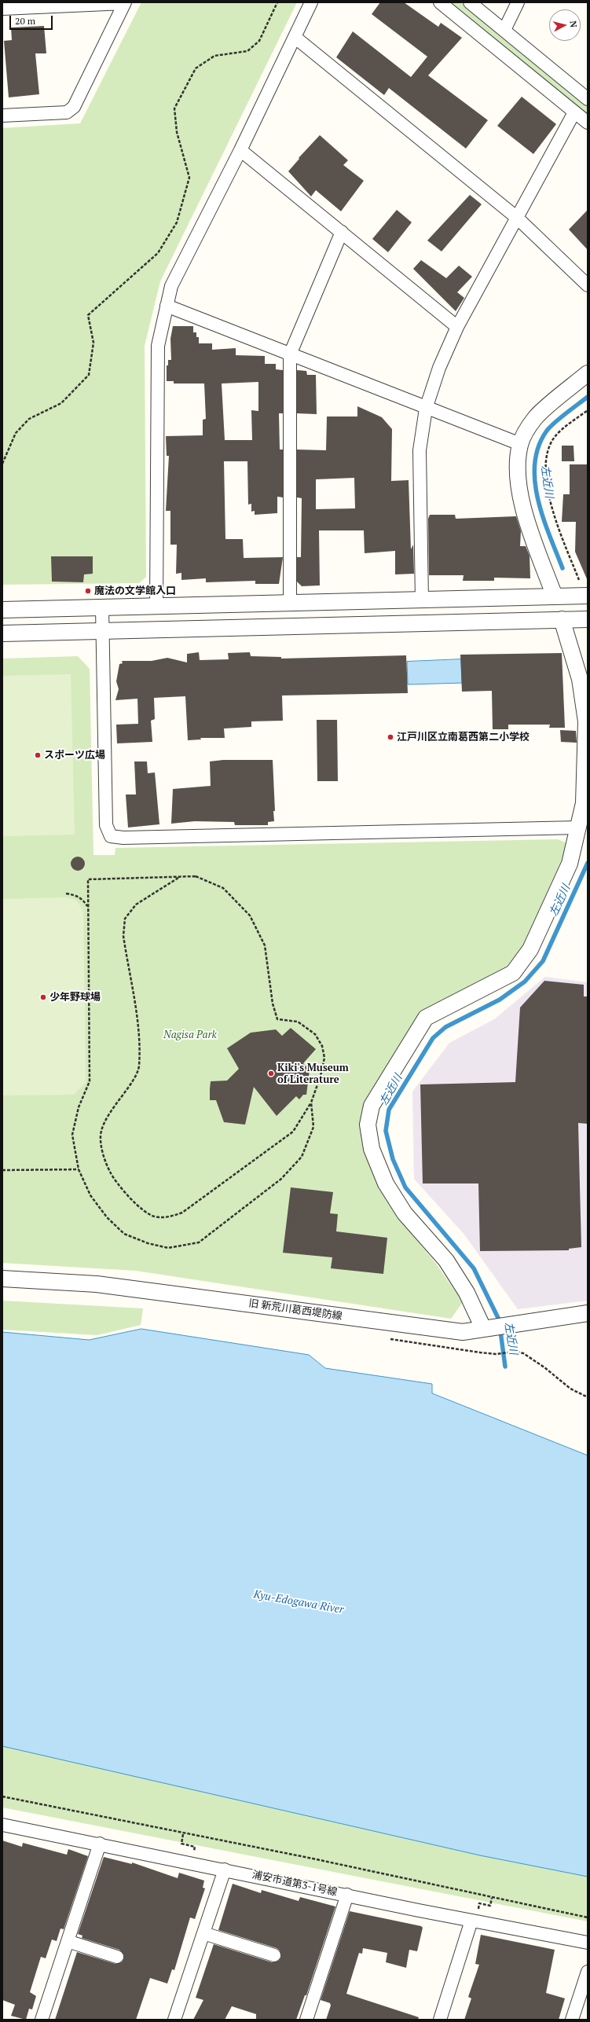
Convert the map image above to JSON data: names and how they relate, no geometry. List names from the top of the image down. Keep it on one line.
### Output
{"streets":{"street":["旧 新荒川葛西堤防線","浦安市道第3-1号線"]},"water":["左近川","Kyu-Edogawa River"],"parks":["Nagisa Park"],"places":["魔法の文学館入口","江戸川区立南葛西第二小学校","スポーツ広場","少年野球場","Kiki's Museum of Literature"],"scale_bar":"20 m","north":"right"}
